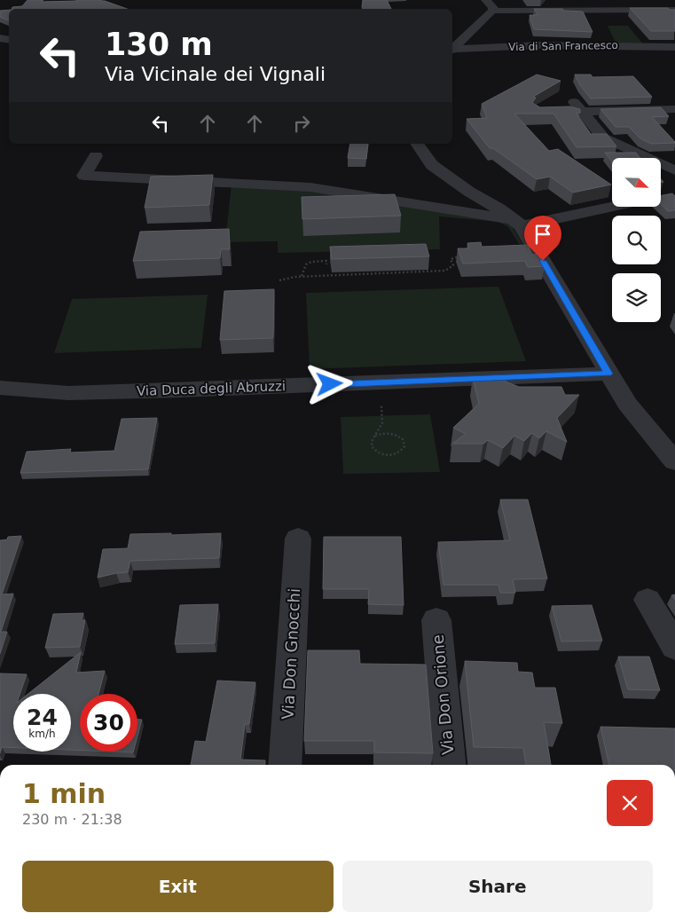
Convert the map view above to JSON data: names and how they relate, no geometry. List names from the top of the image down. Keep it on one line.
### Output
{"streets":{"street":["Via di San Francesco","Via Duca degli Abruzzi","Via Don Gnocchi","Via Don Orione"]},"north":"bottom right","page":{"turn":["130 m","Via Vicinale dei Vignali"],"speed":"24 km/h","limit":"30","heading":["1 min","230 m · 21:38"],"buttons":["Exit","Share"]}}
